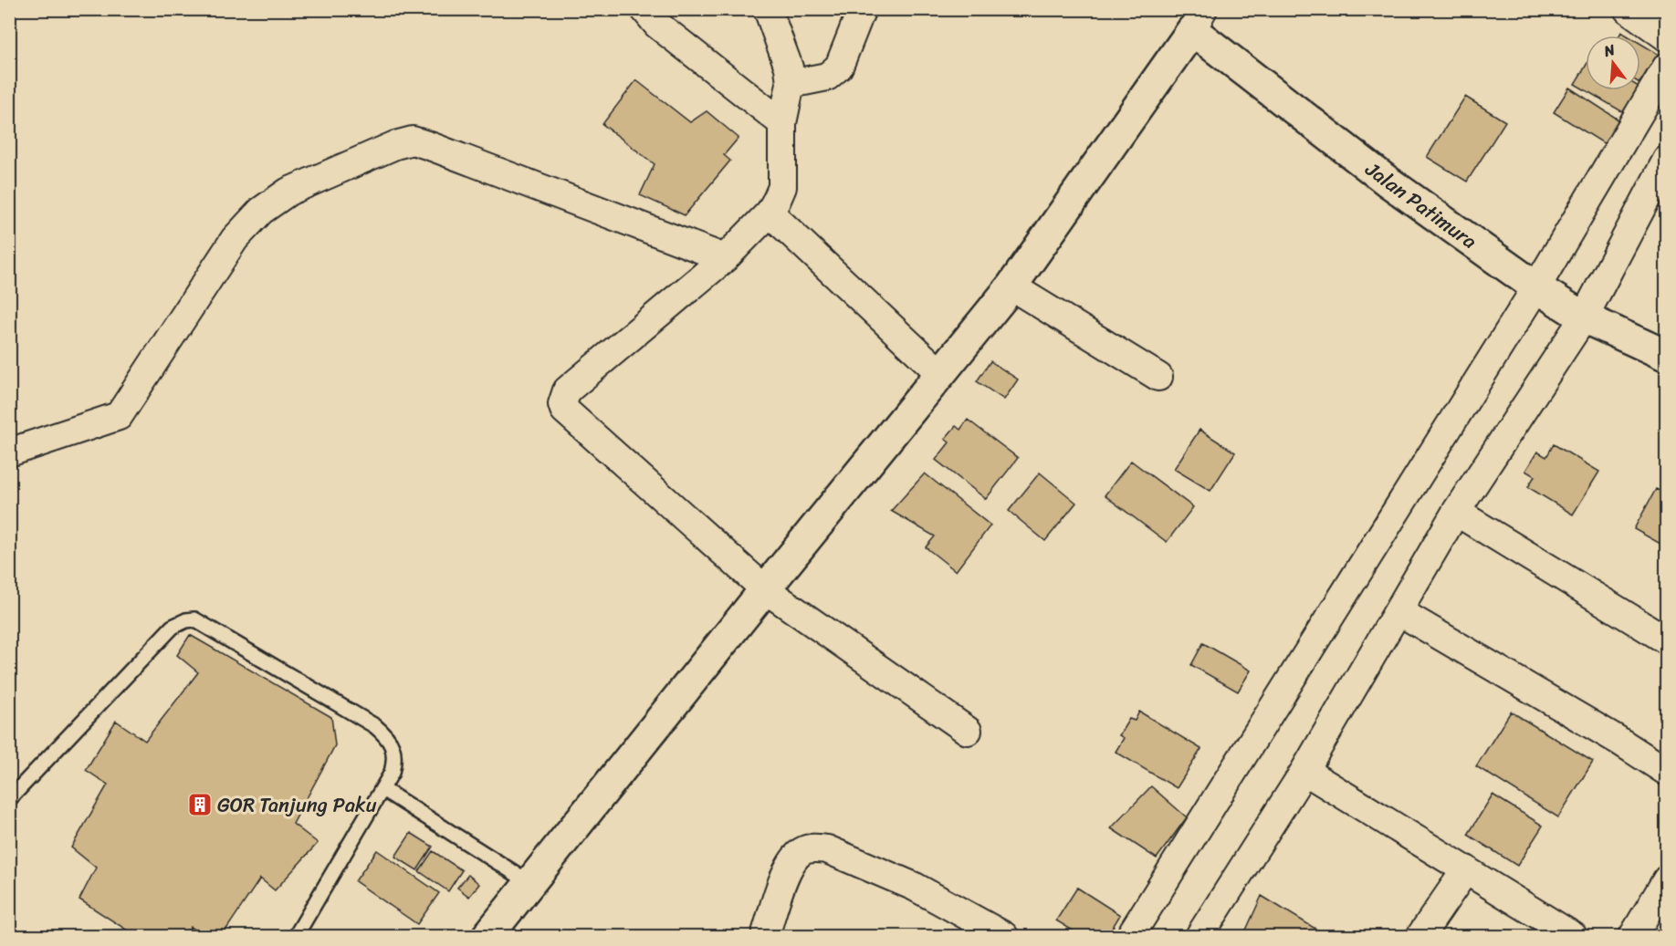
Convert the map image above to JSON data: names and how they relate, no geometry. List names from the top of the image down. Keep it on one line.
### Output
{"streets":{"street":["Jalan Patimura"]},"places":{"building":["GOR Tanjung Paku"]},"north":"top"}
